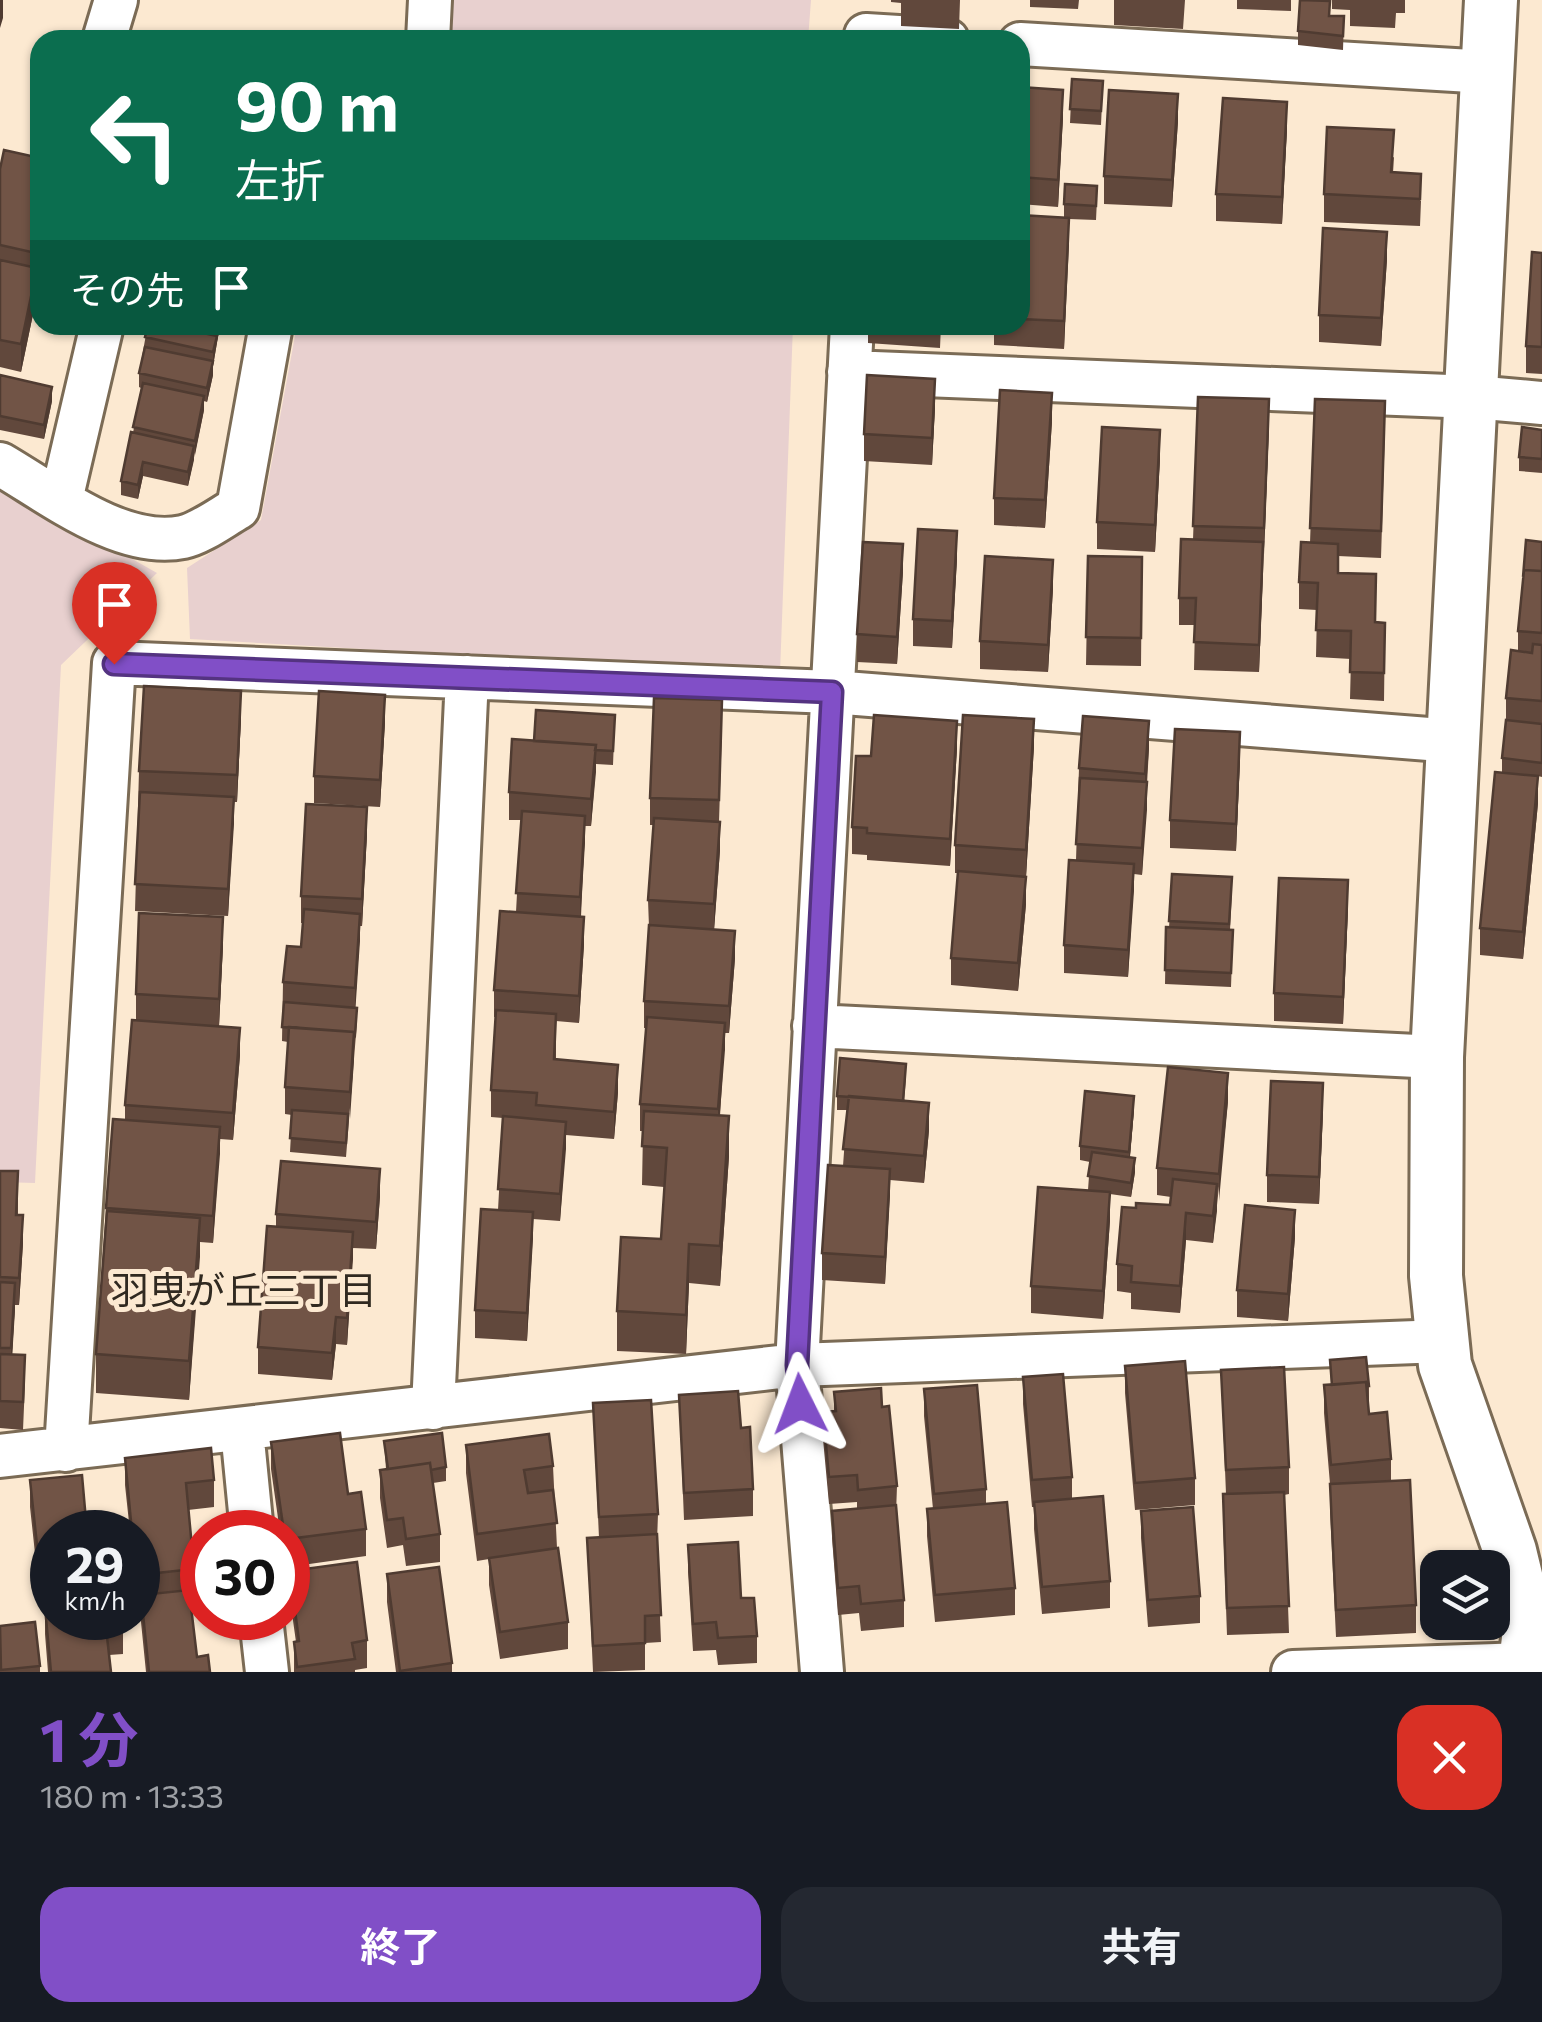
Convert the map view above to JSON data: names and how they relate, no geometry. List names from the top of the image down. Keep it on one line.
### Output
{"districts":["羽曳が丘三丁目"],"page":{"turn":["90 m","左折"],"then":"その先","speed":"29 km/h","limit":"30","heading":["1 分","180 m · 13:33"],"buttons":["終了","共有"]}}
